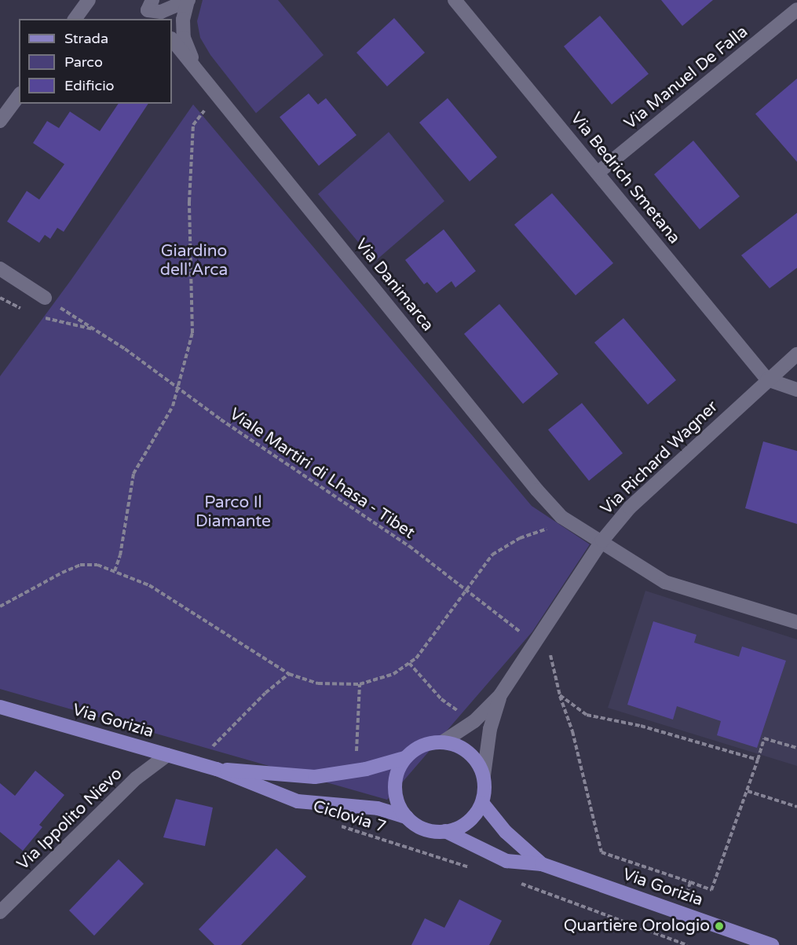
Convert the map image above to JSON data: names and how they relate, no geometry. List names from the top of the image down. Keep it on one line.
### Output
{"streets":{"main road":["Via Gorizia"],"street":["Via Manuel De Falla","Via Bedrich Smetana","Via Danimarca","Via Richard Wagner","Via Ippolito Nievo"],"path":["Viale Martiri di Lhasa - Tibet","Ciclovia 7"]},"crossings":[["Via Manuel De Falla","Via Bedrich Smetana"],["Via Bedrich Smetana","Via Richard Wagner"],["Via Danimarca","Via Richard Wagner"],["Via Richard Wagner","Viale Martiri di Lhasa - Tibet"],["Via Richard Wagner","Via Gorizia"],["Via Gorizia","Via Ippolito Nievo"]],"parks":["Giardino dell'Arca","Parco Il Diamante"],"places":["Quartiere Orologio"],"legend":["Strada","Parco","Edificio"]}
